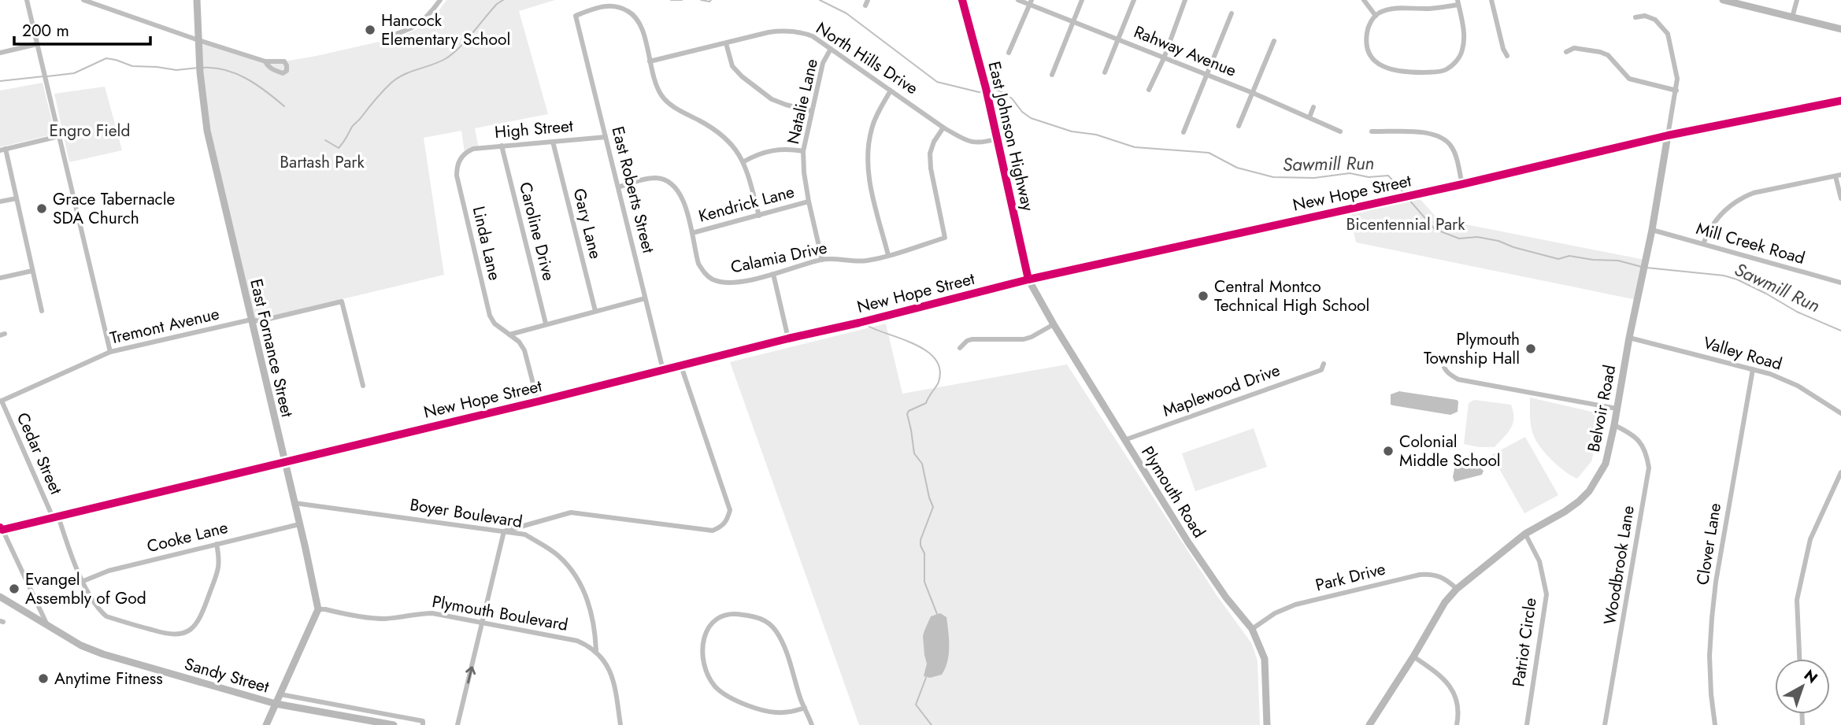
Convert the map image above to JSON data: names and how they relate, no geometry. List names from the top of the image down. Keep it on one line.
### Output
{"streets":{"street":["Rahway Avenue","North Hills Drive","Natalie Lane","High Street","East Johnson Highway","East Roberts Street","New Hope Street","Kendrick Lane","Gary Lane","Caroline Drive","Linda Lane","Mill Creek Road","Calamia Drive","Tremont Avenue","East Fornance Street","Valley Road","Maplewood Drive","Belvoir Road","Cedar Street","Plymouth Road","Boyer Boulevard","Cooke Lane","Clover Lane","Woodbrook Lane","Park Drive","Plymouth Boulevard","Patriot Circle","Sandy Street"]},"crossings":[["North Hills Drive","Natalie Lane"],["North Hills Drive","East Johnson Highway"],["North Hills Drive","East Roberts Street"],["North Hills Drive","Calamia Drive"],["Natalie Lane","Kendrick Lane"],["Natalie Lane","Calamia Drive"],["High Street","East Roberts Street"],["High Street","Gary Lane"],["High Street","Caroline Drive"],["High Street","Linda Lane"],["East Johnson Highway","New Hope Street"],["East Johnson Highway","Plymouth Road"],["East Roberts Street","New Hope Street"],["East Roberts Street","Calamia Drive"],["New Hope Street","Linda Lane"],["New Hope Street","East Fornance Street"],["New Hope Street","Belvoir Road"],["New Hope Street","Cedar Street"],["New Hope Street","Plymouth Road"],["Kendrick Lane","Calamia Drive"],["Mill Creek Road","Belvoir Road"],["Tremont Avenue","East Fornance Street"],["Tremont Avenue","Cedar Street"],["East Fornance Street","Boyer Boulevard"],["East Fornance Street","Cooke Lane"],["East Fornance Street","Plymouth Boulevard"],["Valley Road","Belvoir Road"],["Valley Road","Clover Lane"],["Maplewood Drive","Plymouth Road"],["Belvoir Road","Woodbrook Lane"],["Belvoir Road","Park Drive"],["Belvoir Road","Patriot Circle"],["Cedar Street","Cooke Lane"],["Plymouth Road","Park Drive"],["Boyer Boulevard","Plymouth Boulevard"]],"water":["Sawmill Run"],"parks":["Engro Field","Bartash Park","Bicentennial Park"],"places":["Hancock Elementary School","Grace Tabernacle SDA Church","Central Montco Technical High School","Plymouth Township Hall","Colonial Middle School","Evangel Assembly of God","Anytime Fitness"],"scale_bar":"200 m","north":"top right"}
